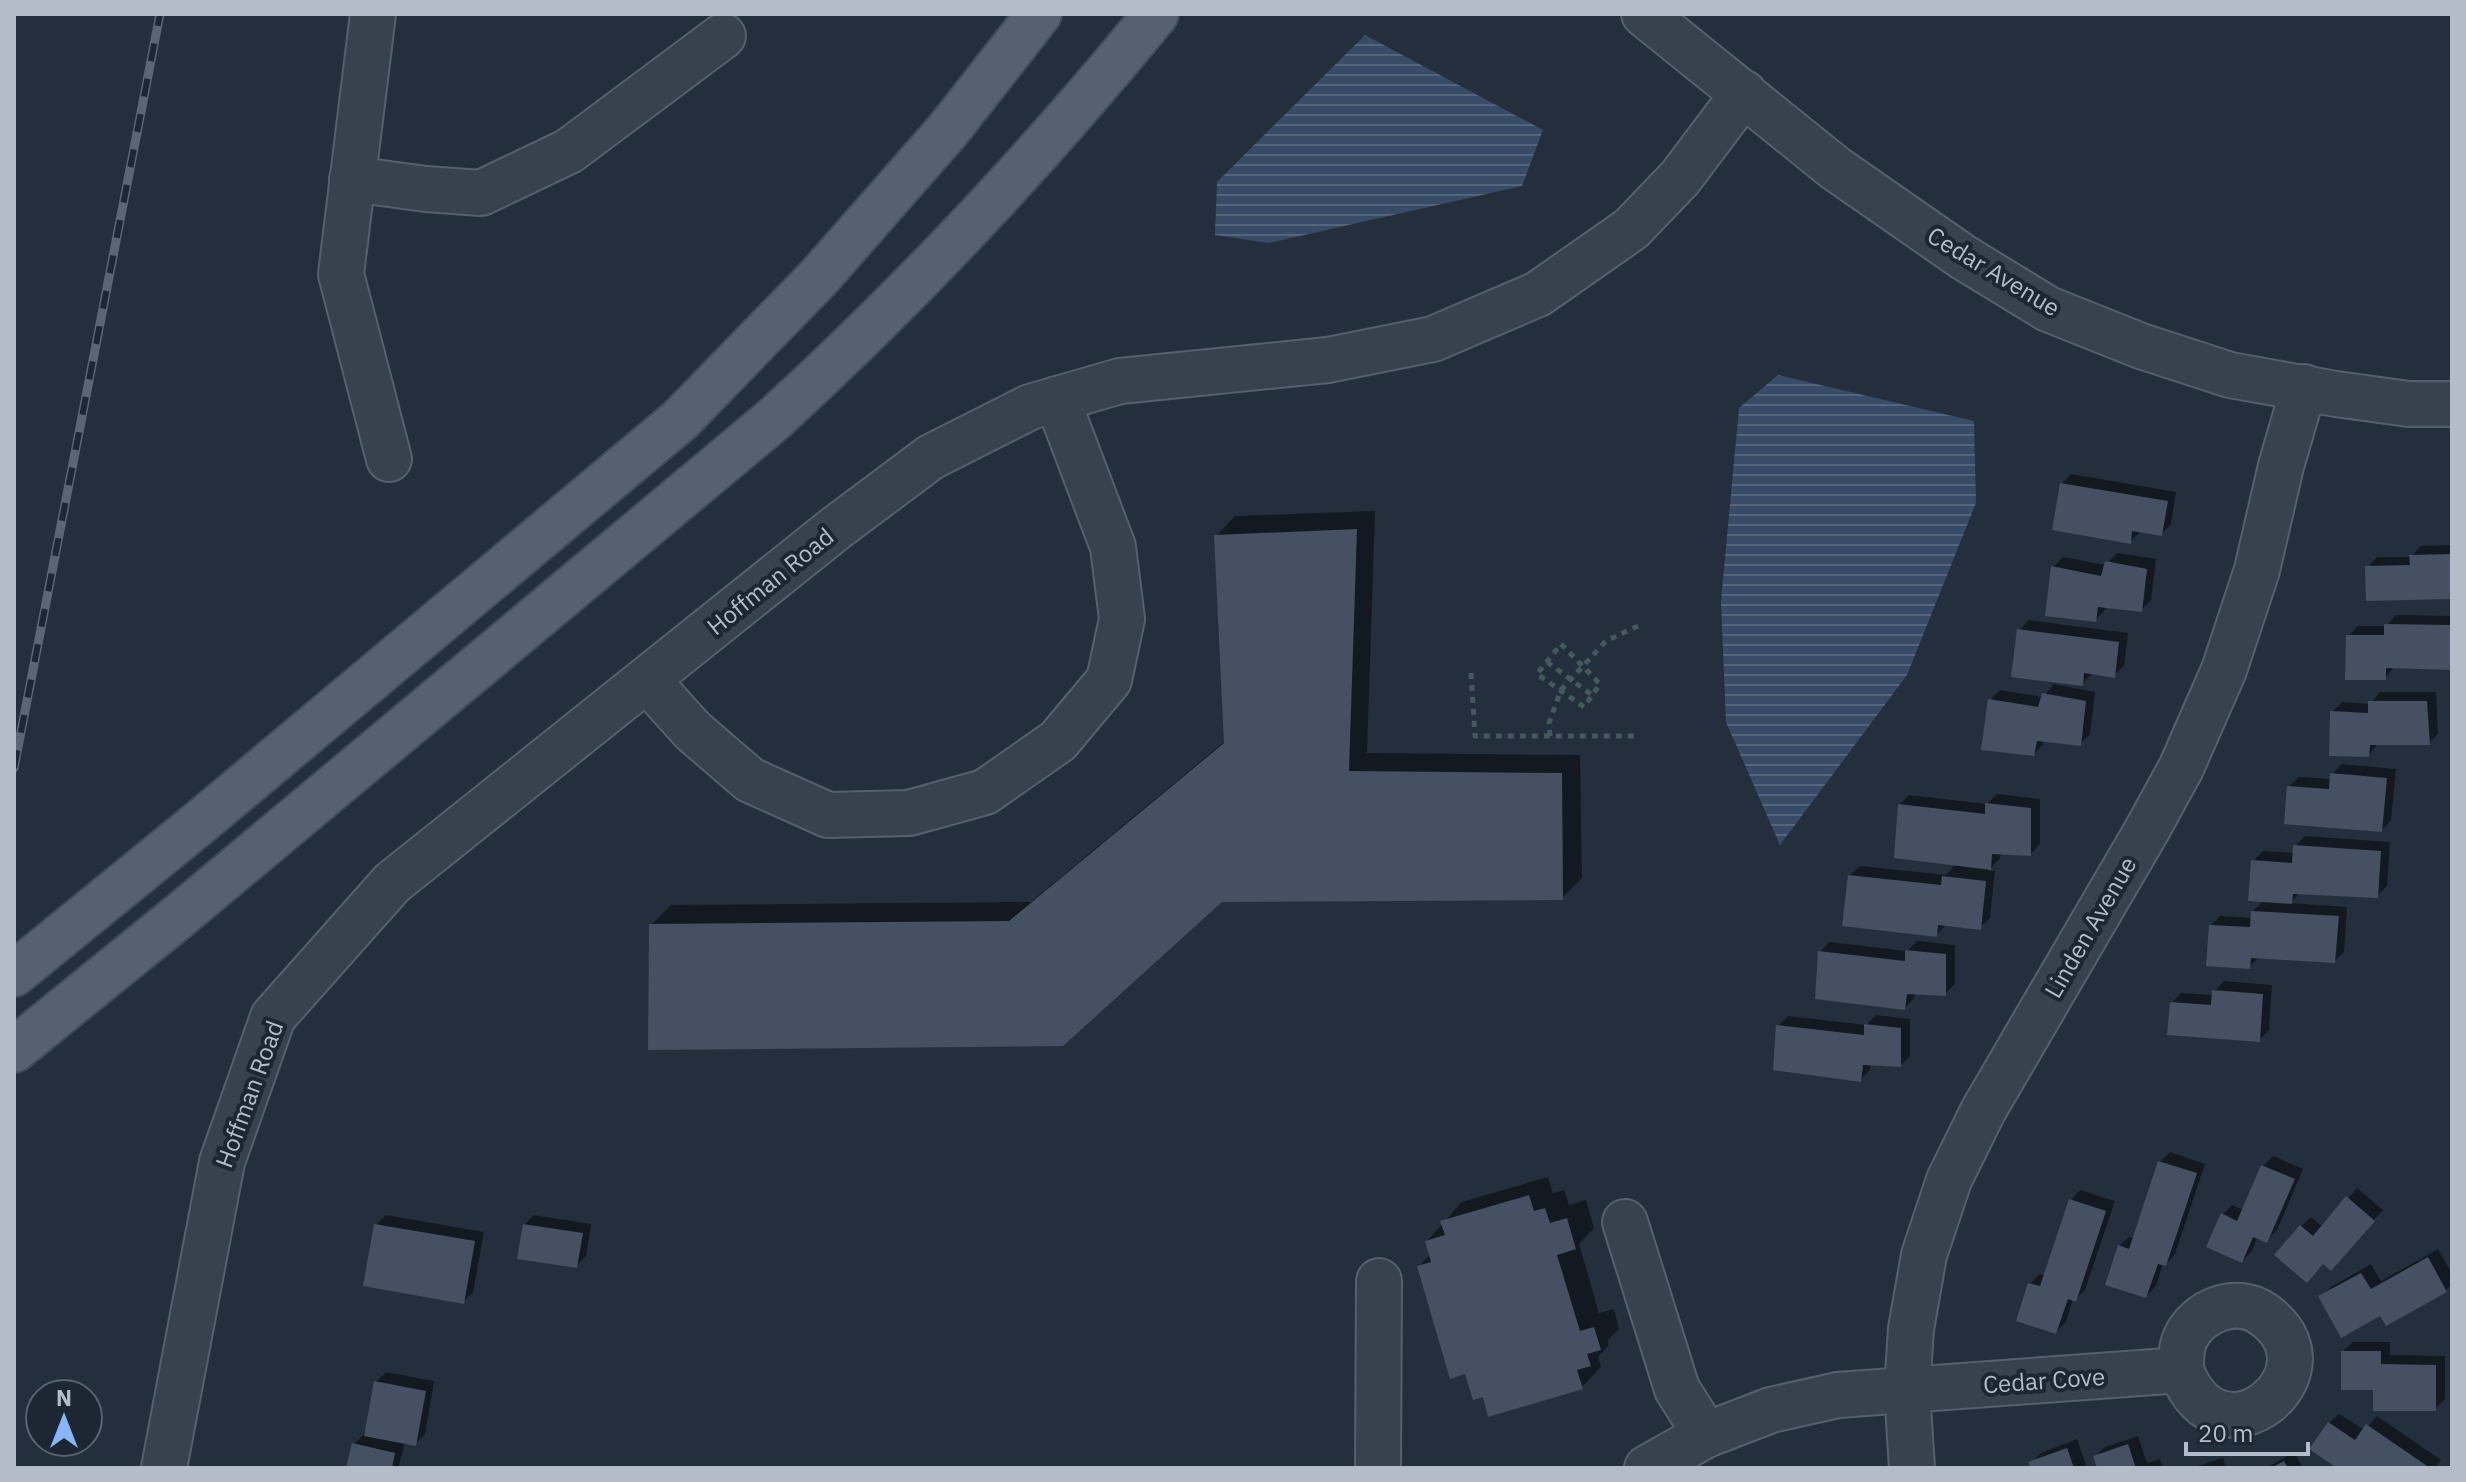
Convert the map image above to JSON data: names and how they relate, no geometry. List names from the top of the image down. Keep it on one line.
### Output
{"streets":{"street":["Cedar Avenue","Hoffman Road","Linden Avenue","Cedar Cove"]},"crossings":[["Cedar Avenue","Hoffman Road"],["Cedar Avenue","Linden Avenue"],["Linden Avenue","Cedar Cove"]],"scale_bar":"20 m","north":"top"}
